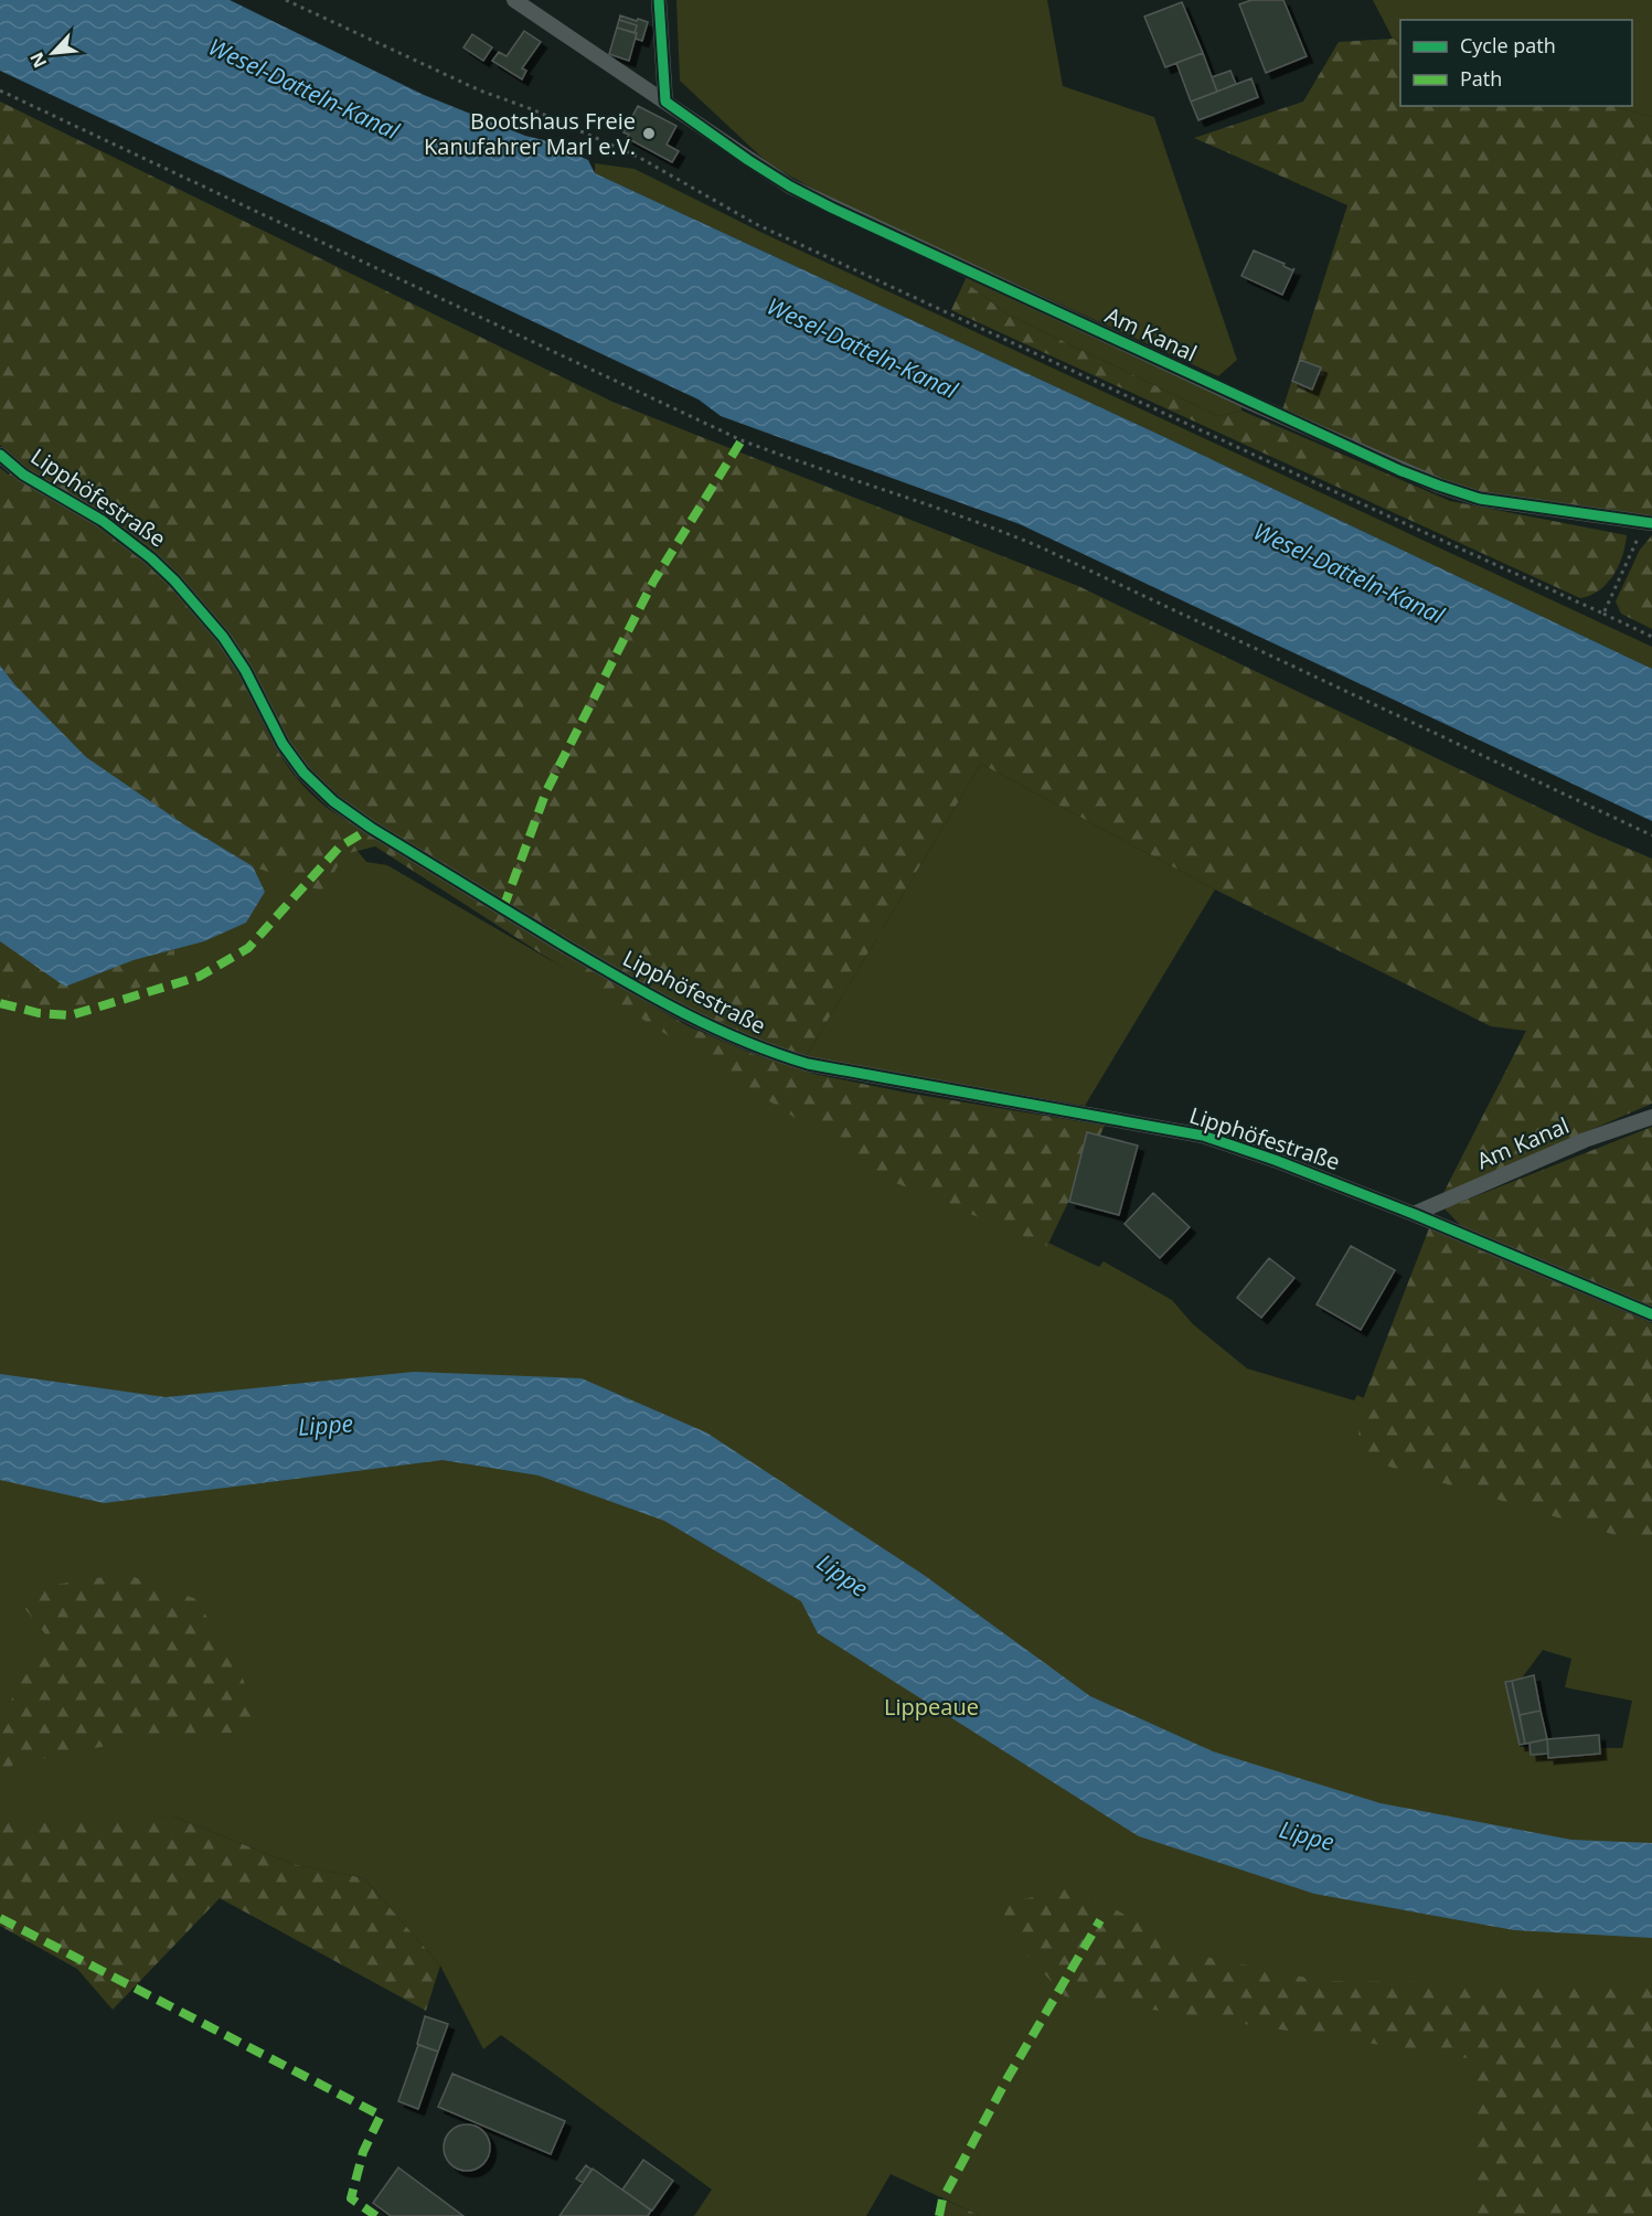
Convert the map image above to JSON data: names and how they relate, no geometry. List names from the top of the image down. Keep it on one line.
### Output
{"streets":{"street":["Am Kanal","Lipphöfestraße"]},"crossings":[["Am Kanal","Lipphöfestraße"]],"water":["Wesel-Datteln-Kanal","Lippe"],"parks":["Lippeaue"],"places":["Bootshaus Freie Kanufahrer Marl e.V."],"legend":["Cycle path","Path"],"north":"bottom left"}
